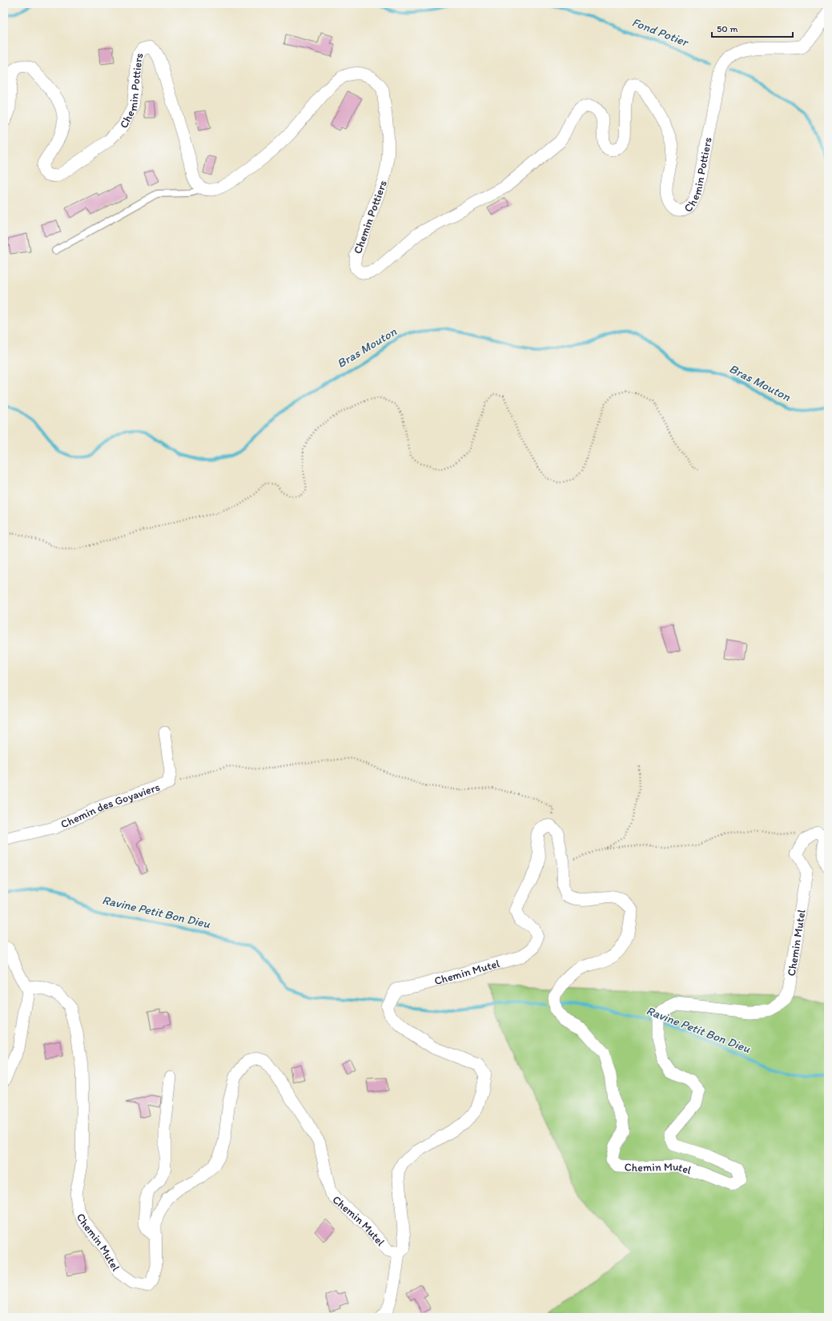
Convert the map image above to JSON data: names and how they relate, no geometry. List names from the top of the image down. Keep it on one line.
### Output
{"streets":{"street":["Chemin Pottiers","Chemin des Goyaviers","Chemin Mutel"]},"water":["Fond Potier","Bras Mouton","Ravine Petit Bon Dieu"],"scale_bar":"50 m"}
